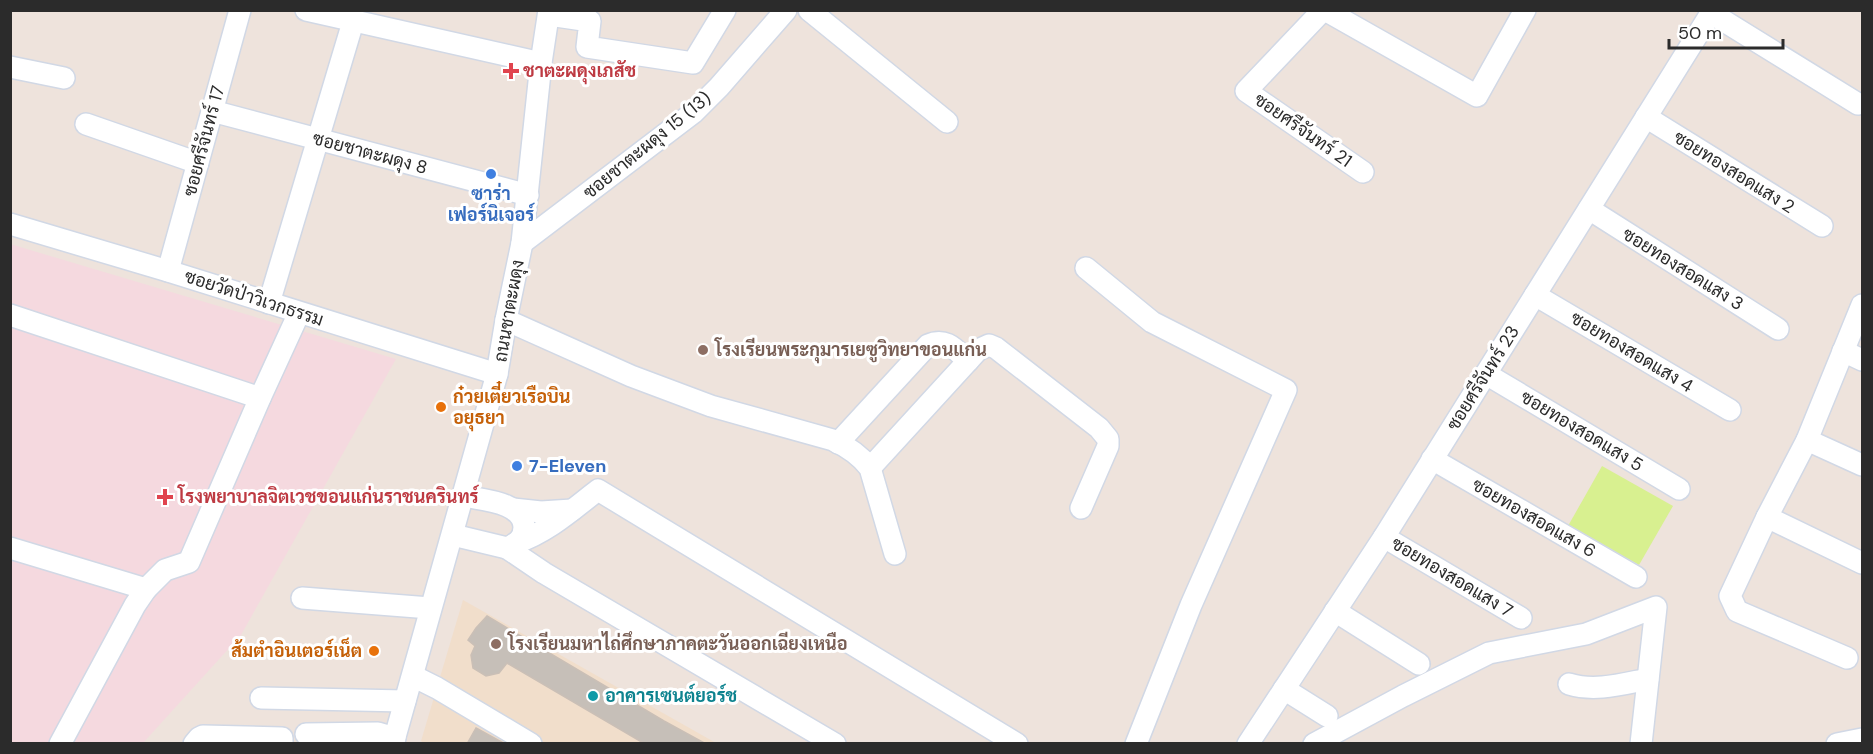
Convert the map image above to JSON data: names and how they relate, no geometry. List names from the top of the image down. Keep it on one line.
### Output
{"streets":{"street":["ซอยศรีจันทร์ 21","ซอยศรีจันทร์ 17","ซอยชาตะผดุง 15 (13)","ซอยชาตะผดุง 8","ซอยทองสอดแสง 2","ซอยทองสอดแสง 3","ซอยวัดป่าวิเวกธรรม","ถนนชาตะผดุง","ซอยทองสอดแสง 4","ซอยศรีจันทร์ 23","ซอยทองสอดแสง 5","ซอยทองสอดแสง 6","ซอยทองสอดแสง 7"]},"crossings":[["ซอยศรีจันทร์ 17","ซอยชาตะผดุง 8"],["ซอยศรีจันทร์ 17","ซอยวัดป่าวิเวกธรรม"],["ซอยชาตะผดุง 15 (13)","ถนนชาตะผดุง"],["ซอยชาตะผดุง 8","ถนนชาตะผดุง"],["ซอยทองสอดแสง 2","ซอยศรีจันทร์ 23"],["ซอยทองสอดแสง 3","ซอยศรีจันทร์ 23"],["ซอยวัดป่าวิเวกธรรม","ถนนชาตะผดุง"],["ซอยทองสอดแสง 4","ซอยศรีจันทร์ 23"],["ซอยศรีจันทร์ 23","ซอยทองสอดแสง 5"],["ซอยศรีจันทร์ 23","ซอยทองสอดแสง 6"],["ซอยศรีจันทร์ 23","ซอยทองสอดแสง 7"]],"places":{"health":["ชาตะผดุงเภสัช","โรงพยาบาลจิตเวชขอนแก่นราชนครินทร์"],"other":["ซาร่า เฟอร์นิเจอร์","โรงเรียนพระกุมารเยซูวิทยาขอนแก่น","ก๋วยเตี๋ยวเรือบิน อยุธยา","7-Eleven","โรงเรียนมหาไถ่ศึกษาภาคตะวันออกเฉียงเหนือ","ส้มตำอินเตอร์เน็ต","อาคารเซนต์ยอร์ช"]},"scale_bar":"50 m"}
